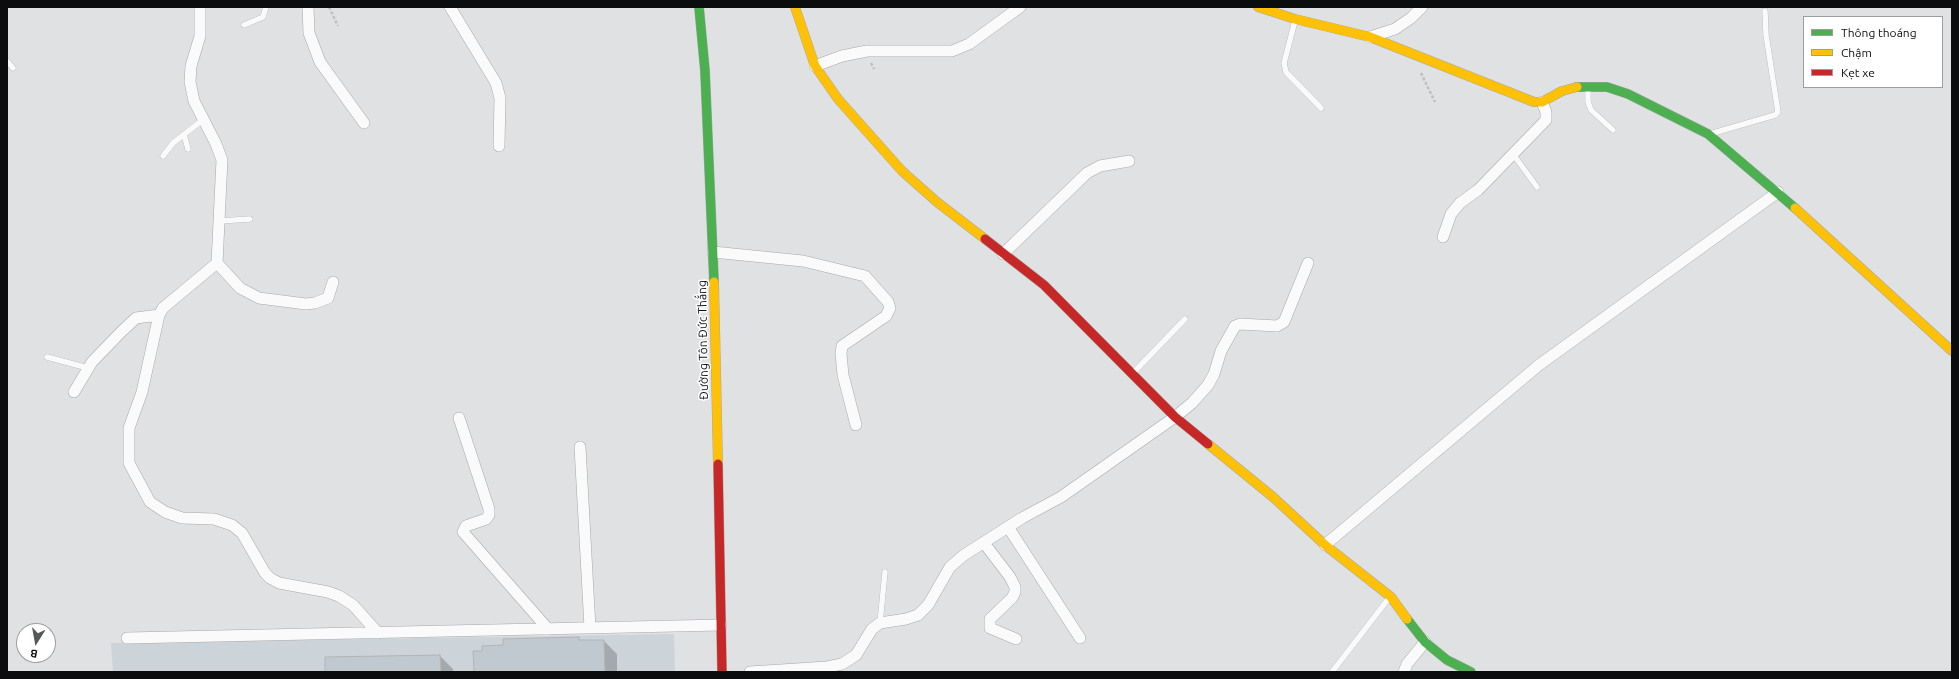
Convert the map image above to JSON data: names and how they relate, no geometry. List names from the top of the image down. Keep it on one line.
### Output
{"streets":{"main road":["Đường Tôn Đức Thắng"]},"legend":["Thông thoáng","Chậm","Kẹt xe"],"north":"bottom"}
